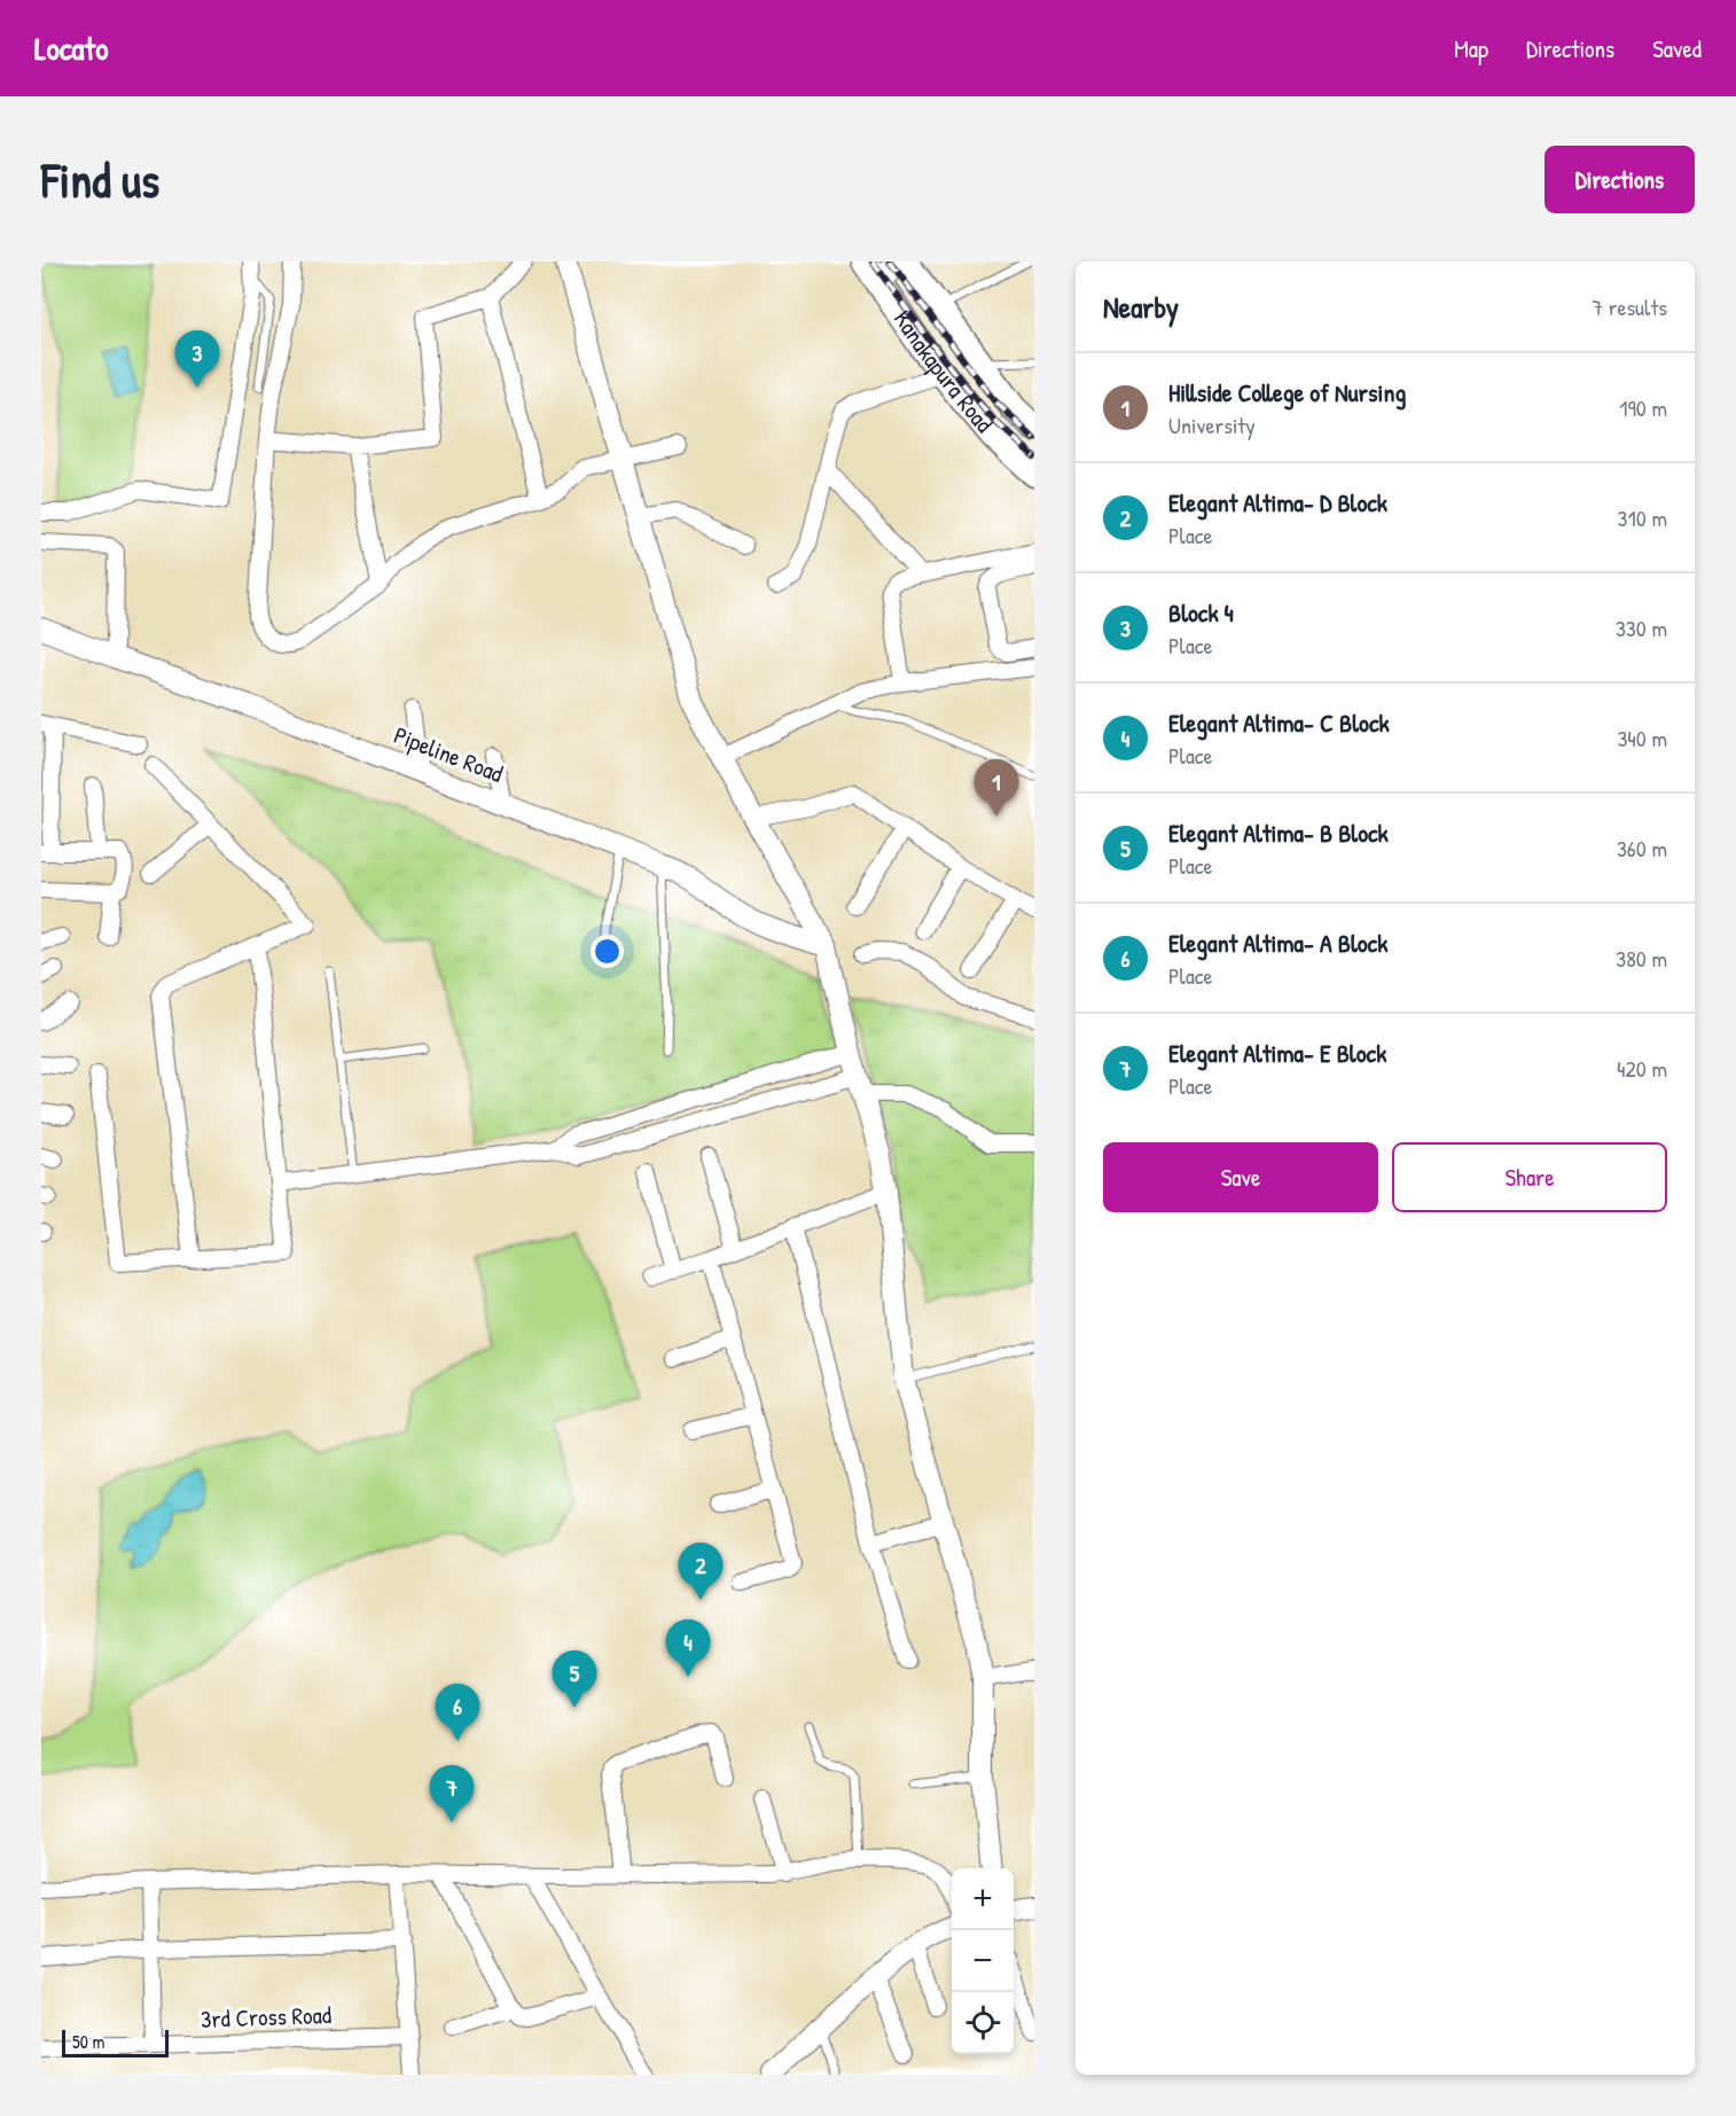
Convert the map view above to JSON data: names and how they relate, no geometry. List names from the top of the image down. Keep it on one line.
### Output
{"streets":{"highway":["Kanakapura Road"],"street":["Pipeline Road","3rd Cross Road"]},"scale_bar":"50 m","page":{"header":"Locato","nav":["Map","Directions","Saved"],"buttons":["Directions",["Save","Share"]],"title":"Find us","heading":["Nearby","7 results"],"pins":["3","1","2","4","5","6","7"],"list":[{"mark":"1","name":"Hillside College of Nursing","note":"University","value":"190 m"},{"mark":"2","name":"Elegant Altima- D Block","note":"Place","value":"310 m"},{"mark":"3","name":"Block 4","note":"Place","value":"330 m"},{"mark":"4","name":"Elegant Altima- C Block","note":"Place","value":"340 m"},{"mark":"5","name":"Elegant Altima- B Block","note":"Place","value":"360 m"},{"mark":"6","name":"Elegant Altima- A Block","note":"Place","value":"380 m"},{"mark":"7","name":"Elegant Altima- E Block","note":"Place","value":"420 m"}],"map_buttons":["+","−"],"scale":"50 m"}}
